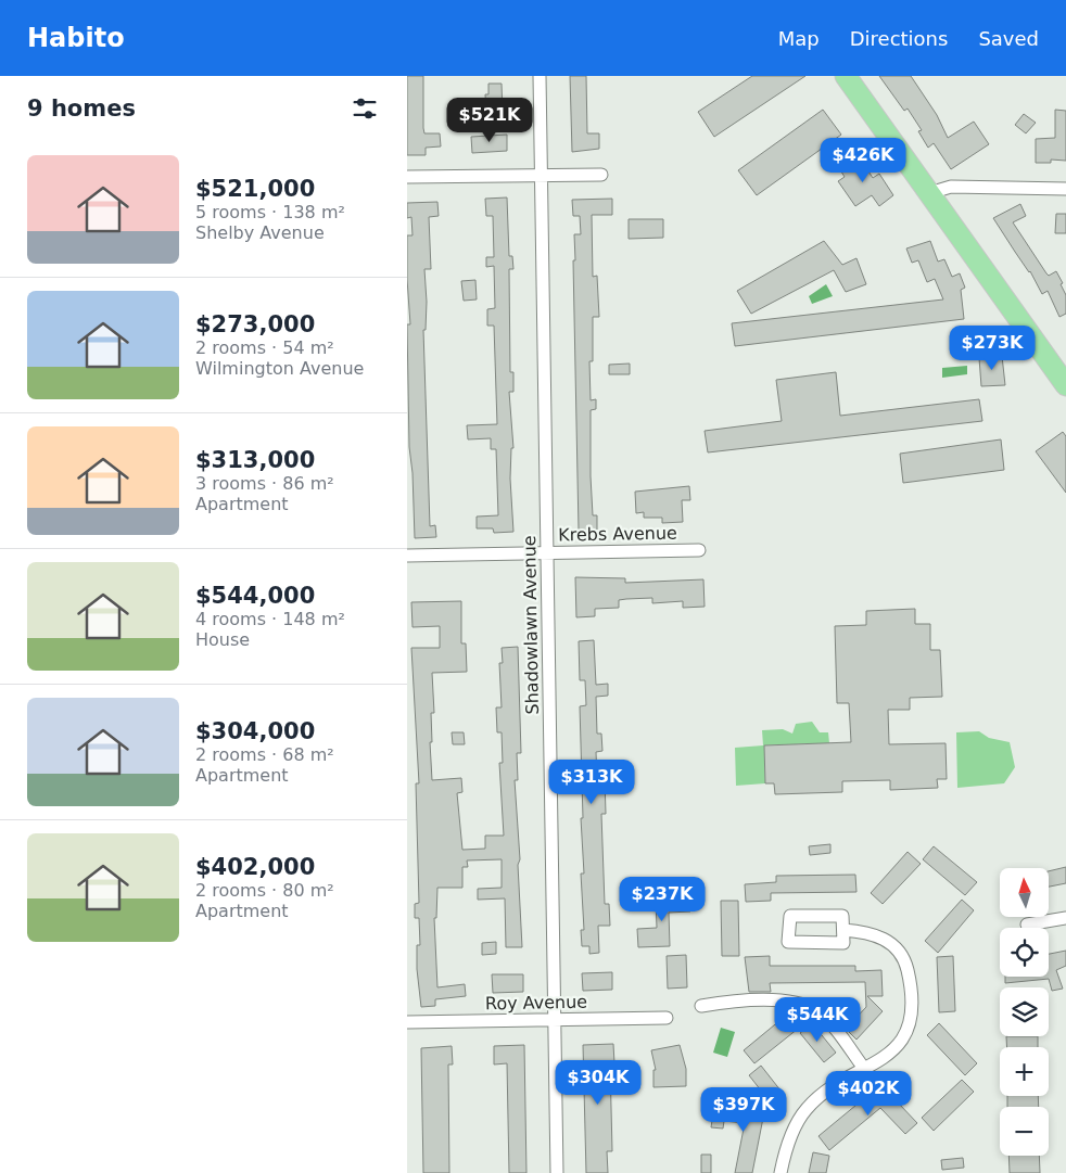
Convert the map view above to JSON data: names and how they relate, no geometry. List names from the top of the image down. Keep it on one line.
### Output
{"streets":{"street":["Krebs Avenue","Shadowlawn Avenue","Roy Avenue"]},"crossings":[["Krebs Avenue","Shadowlawn Avenue"],["Shadowlawn Avenue","Roy Avenue"]],"north":"top","page":{"header":"Habito","nav":["Map","Directions","Saved"],"heading":"9 homes","price":["$521K","$426K","$273K","$313K","$237K","$544K","$304K","$402K","$397K"],"list":[{"name":"$521,000","note":"5 rooms · 138 m² · Shelby Avenue"},{"name":"$273,000","note":"2 rooms · 54 m² · Wilmington Avenue"},{"name":"$313,000","note":"3 rooms · 86 m² · Apartment"},{"name":"$544,000","note":"4 rooms · 148 m² · House"},{"name":"$304,000","note":"2 rooms · 68 m² · Apartment"},{"name":"$402,000","note":"2 rooms · 80 m² · Apartment"}],"map_buttons":["+","−"]}}
